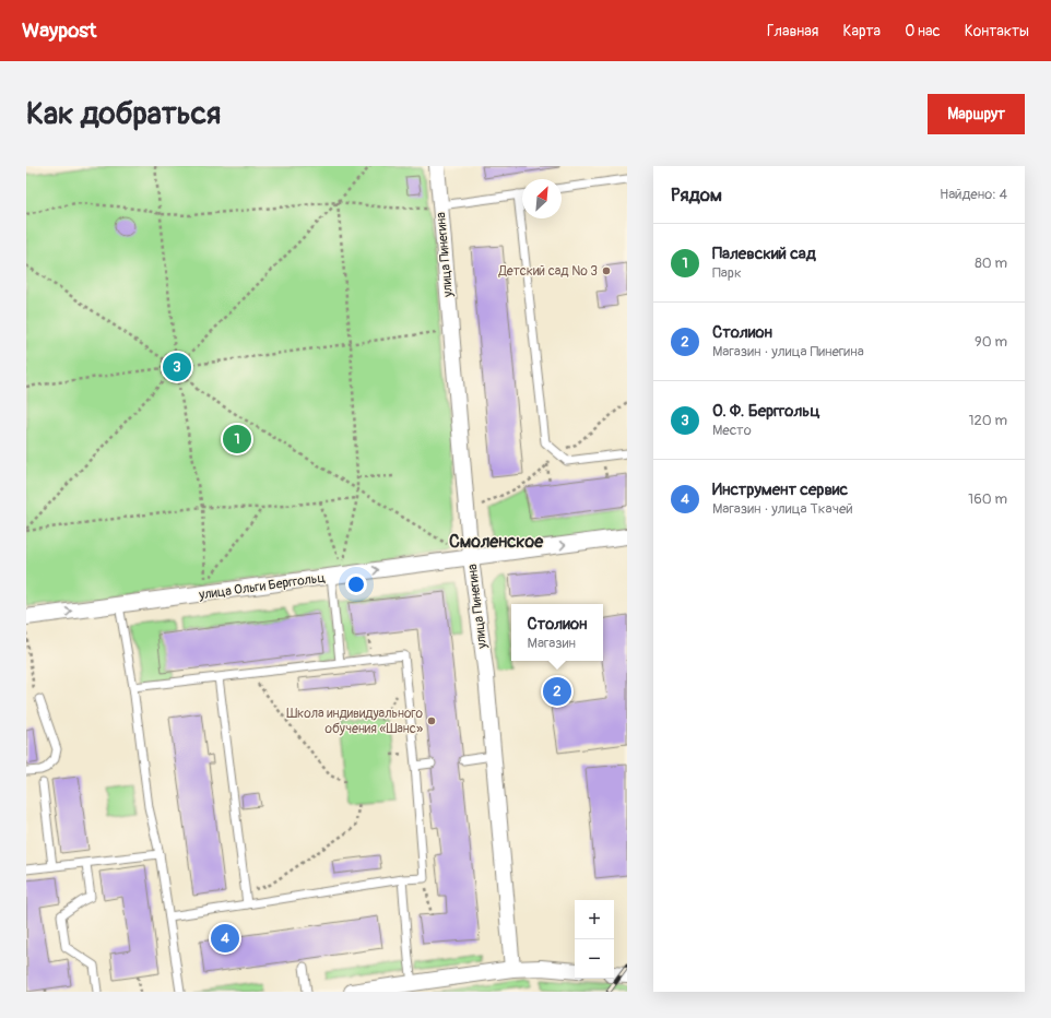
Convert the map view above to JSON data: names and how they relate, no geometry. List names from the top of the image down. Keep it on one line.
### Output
{"streets":{"street":["улица Пинегина","улица Ольги Берггольц"]},"crossings":[["улица Пинегина","улица Ольги Берггольц"]],"one_way":["улица Ольги Берггольц"],"districts":["Смоленское"],"places":["Детский сад № 3","Школа индивидуального обучения «Шанс»"],"north":"top right","page":{"header":"Waypost","nav":["Главная","Карта","О нас","Контакты"],"buttons":"Маршрут","title":"Как добраться","heading":["Рядом","Найдено: 4"],"list":[{"mark":"1","name":"Палевский сад","note":"Парк","value":"80 m"},{"mark":"2","name":"Столион","note":"Магазин · улица Пинегина","value":"90 m"},{"mark":"3","name":"О. Ф. Берггольц","note":"Место","value":"120 m"},{"mark":"4","name":"Инструмент сервис","note":"Магазин · улица Ткачей","value":"160 m"}],"pins":["3","1","2","4"],"popup":["Столион","Магазин"],"map_buttons":["+","−"]}}
